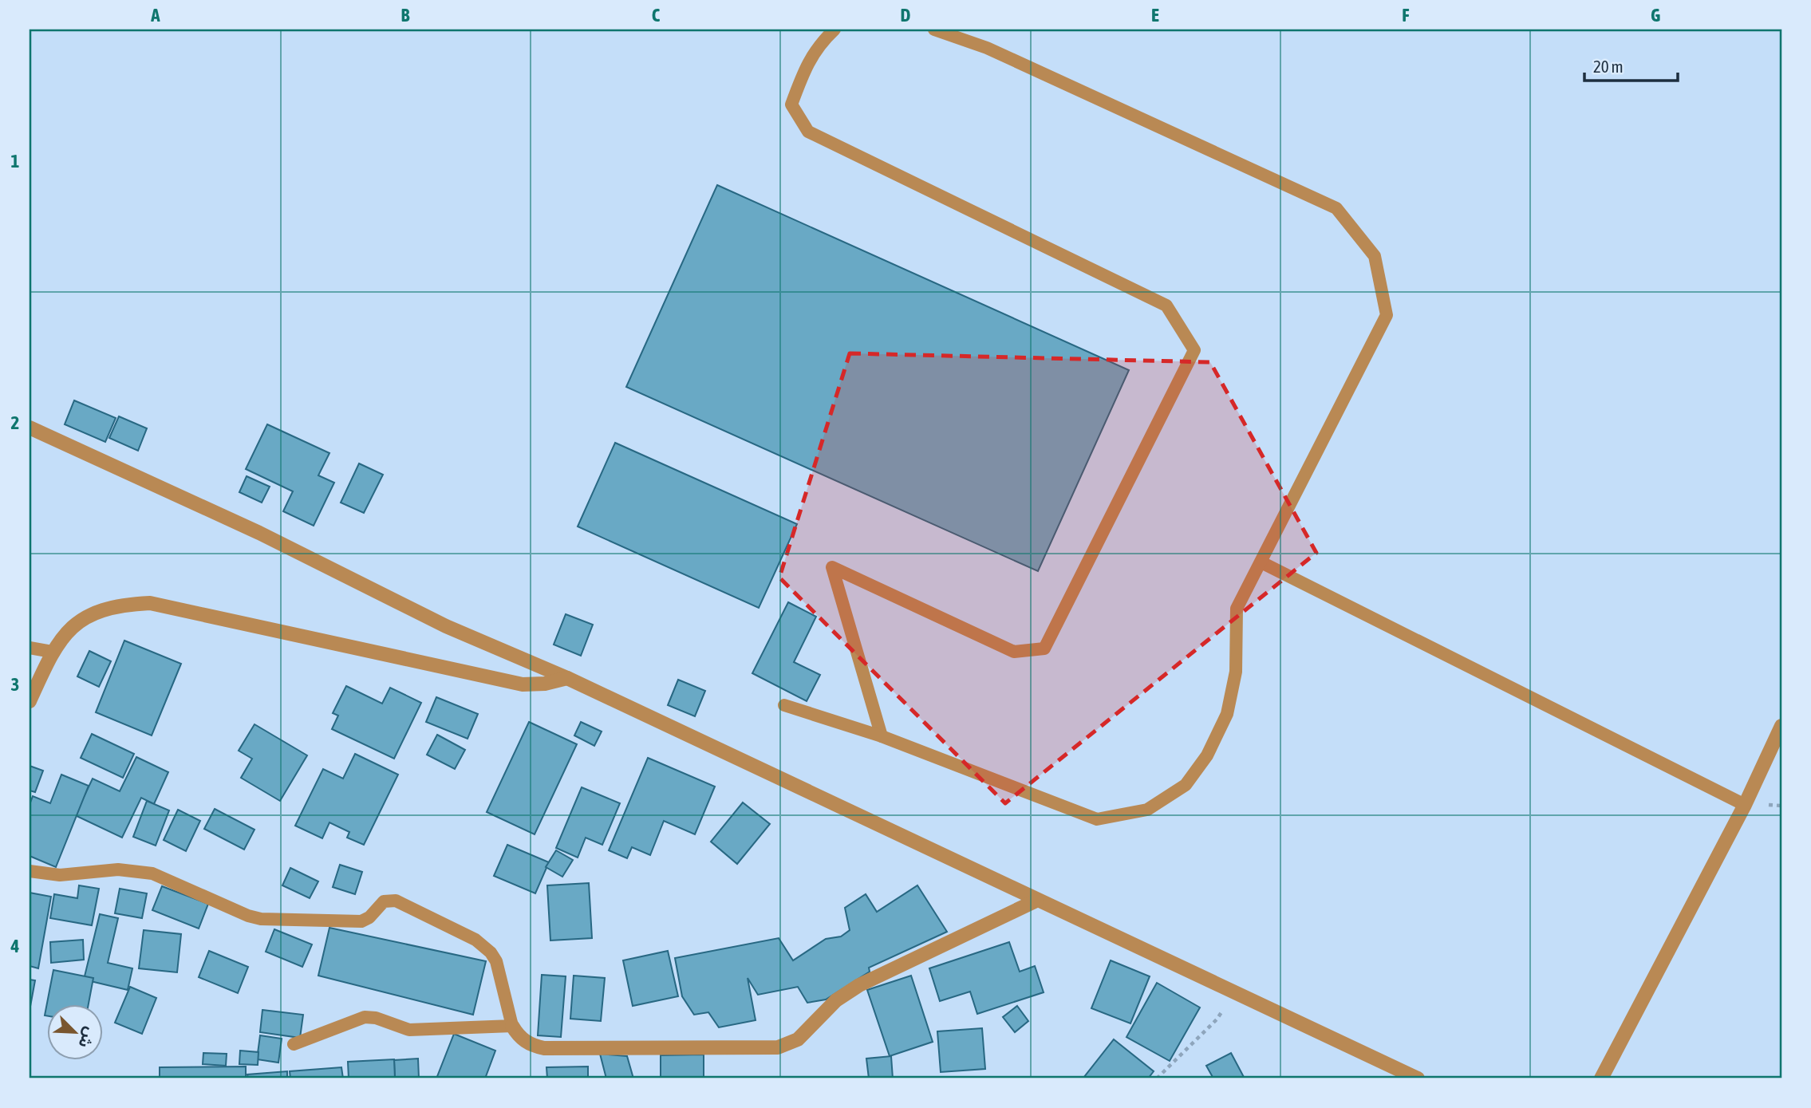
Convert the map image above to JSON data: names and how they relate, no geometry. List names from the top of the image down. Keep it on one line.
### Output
{"scale_bar":"20 m","north":"bottom right","grid":{"columns":["A","B","C","D","E","F","G"],"rows":["1","2","3","4"]}}
